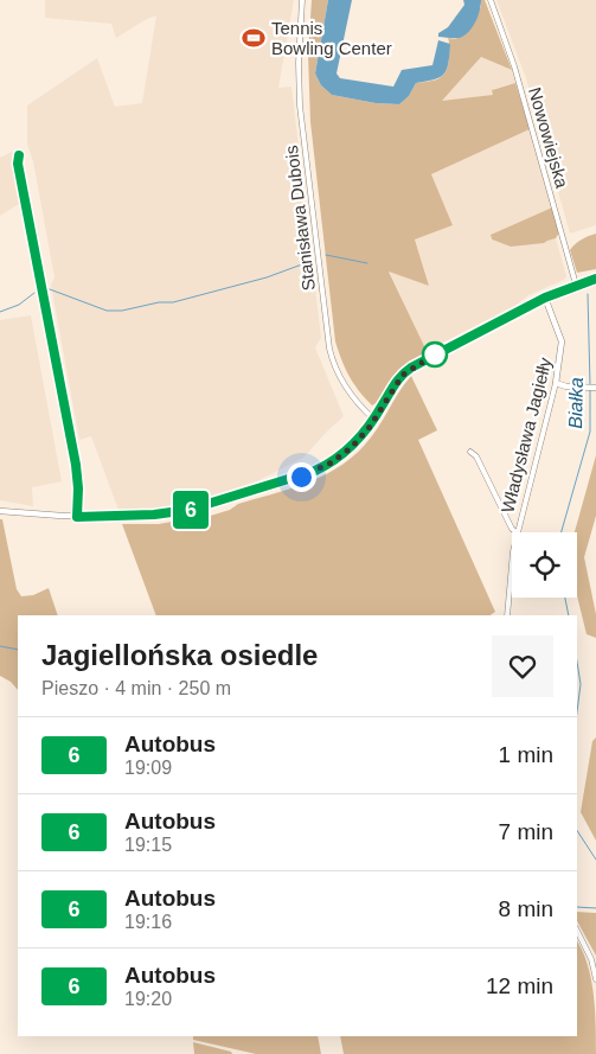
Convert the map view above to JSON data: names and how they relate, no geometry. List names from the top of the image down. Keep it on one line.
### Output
{"streets":{"street":["Nowowiejska","Stanisława Dubois","Władysława Jagiełły"]},"water":["Białka"],"places":{"sports":["Tennis Bowling Center"]},"lines":["bus line 6"],"page":{"on_map":"6","heading":["Jagiellońska osiedle","Pieszo · 4 min · 250 m"],"list":[{"mark":"6","name":"Autobus","note":"19:09","value":"1 min"},{"mark":"6","name":"Autobus","note":"19:15","value":"7 min"},{"mark":"6","name":"Autobus","note":"19:16","value":"8 min"},{"mark":"6","name":"Autobus","note":"19:20","value":"12 min"}]}}
